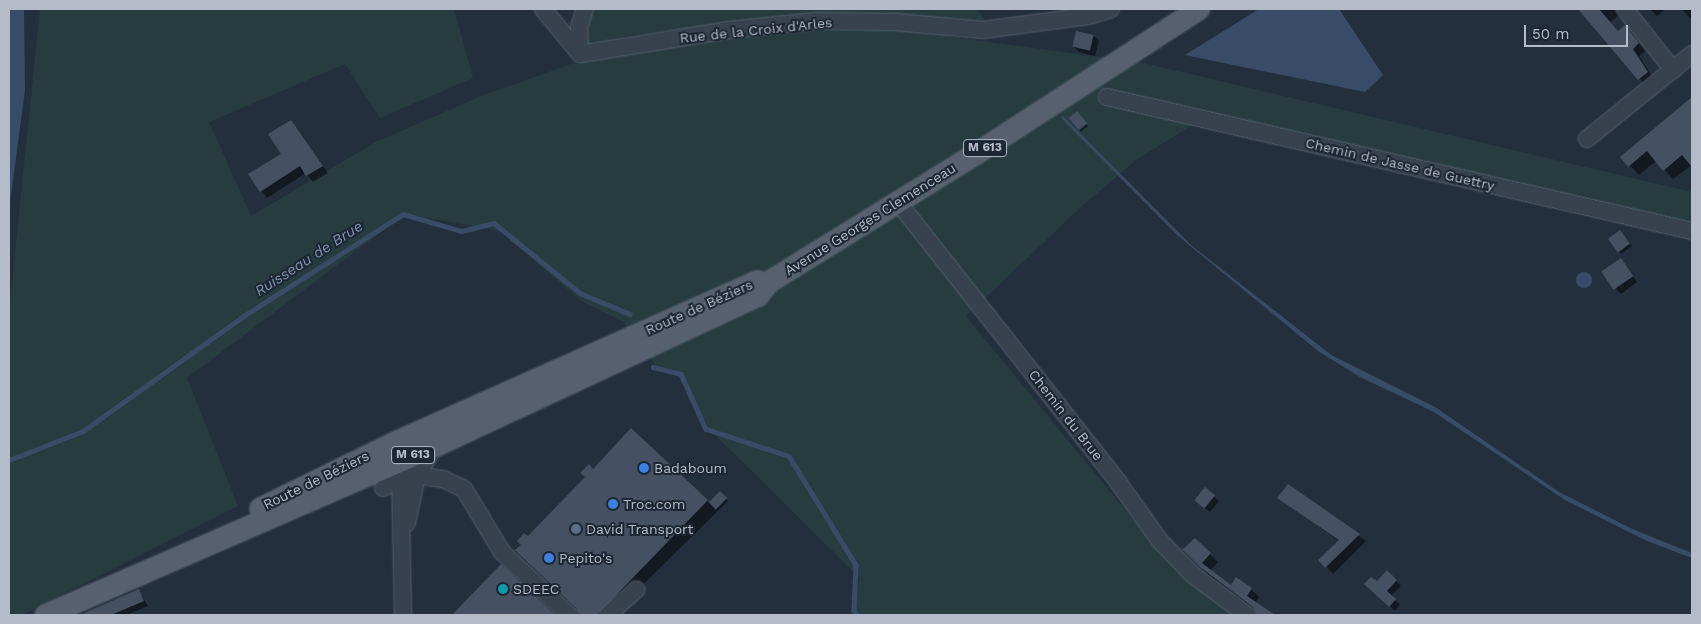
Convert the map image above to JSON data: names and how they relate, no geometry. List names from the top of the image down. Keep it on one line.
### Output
{"streets":{"main road":["M 613","Avenue Georges Clemenceau","Route de Béziers"],"street":["Rue de la Croix d'Arles","Chemin de Jasse de Guettry","Chemin du Brue"]},"crossings":[["Avenue Georges Clemenceau","Route de Béziers"],["Avenue Georges Clemenceau","Chemin du Brue"]],"water":["Ruisseau de Brue"],"places":["Badaboum","Troc.com","David Transport","Pepito's","SDEEC"],"scale_bar":"50 m"}
